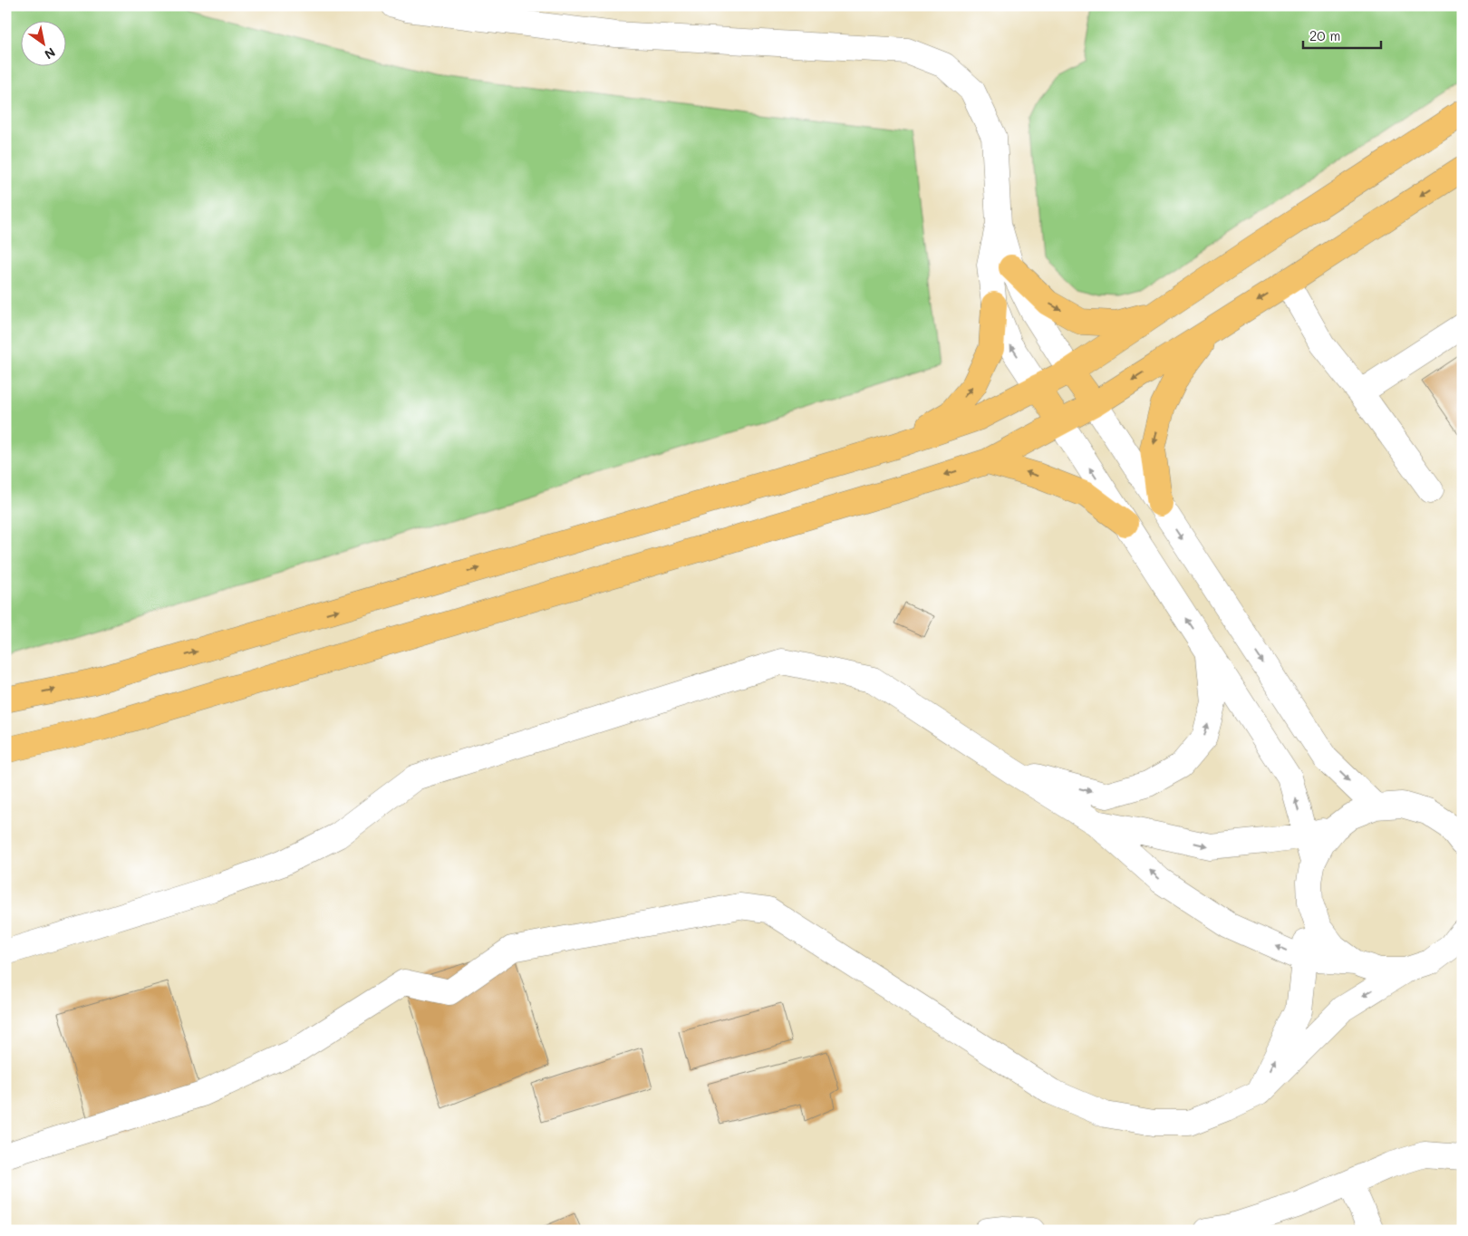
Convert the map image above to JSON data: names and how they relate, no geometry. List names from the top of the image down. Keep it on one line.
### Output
{"scale_bar":"20 m","north":"bottom right"}
